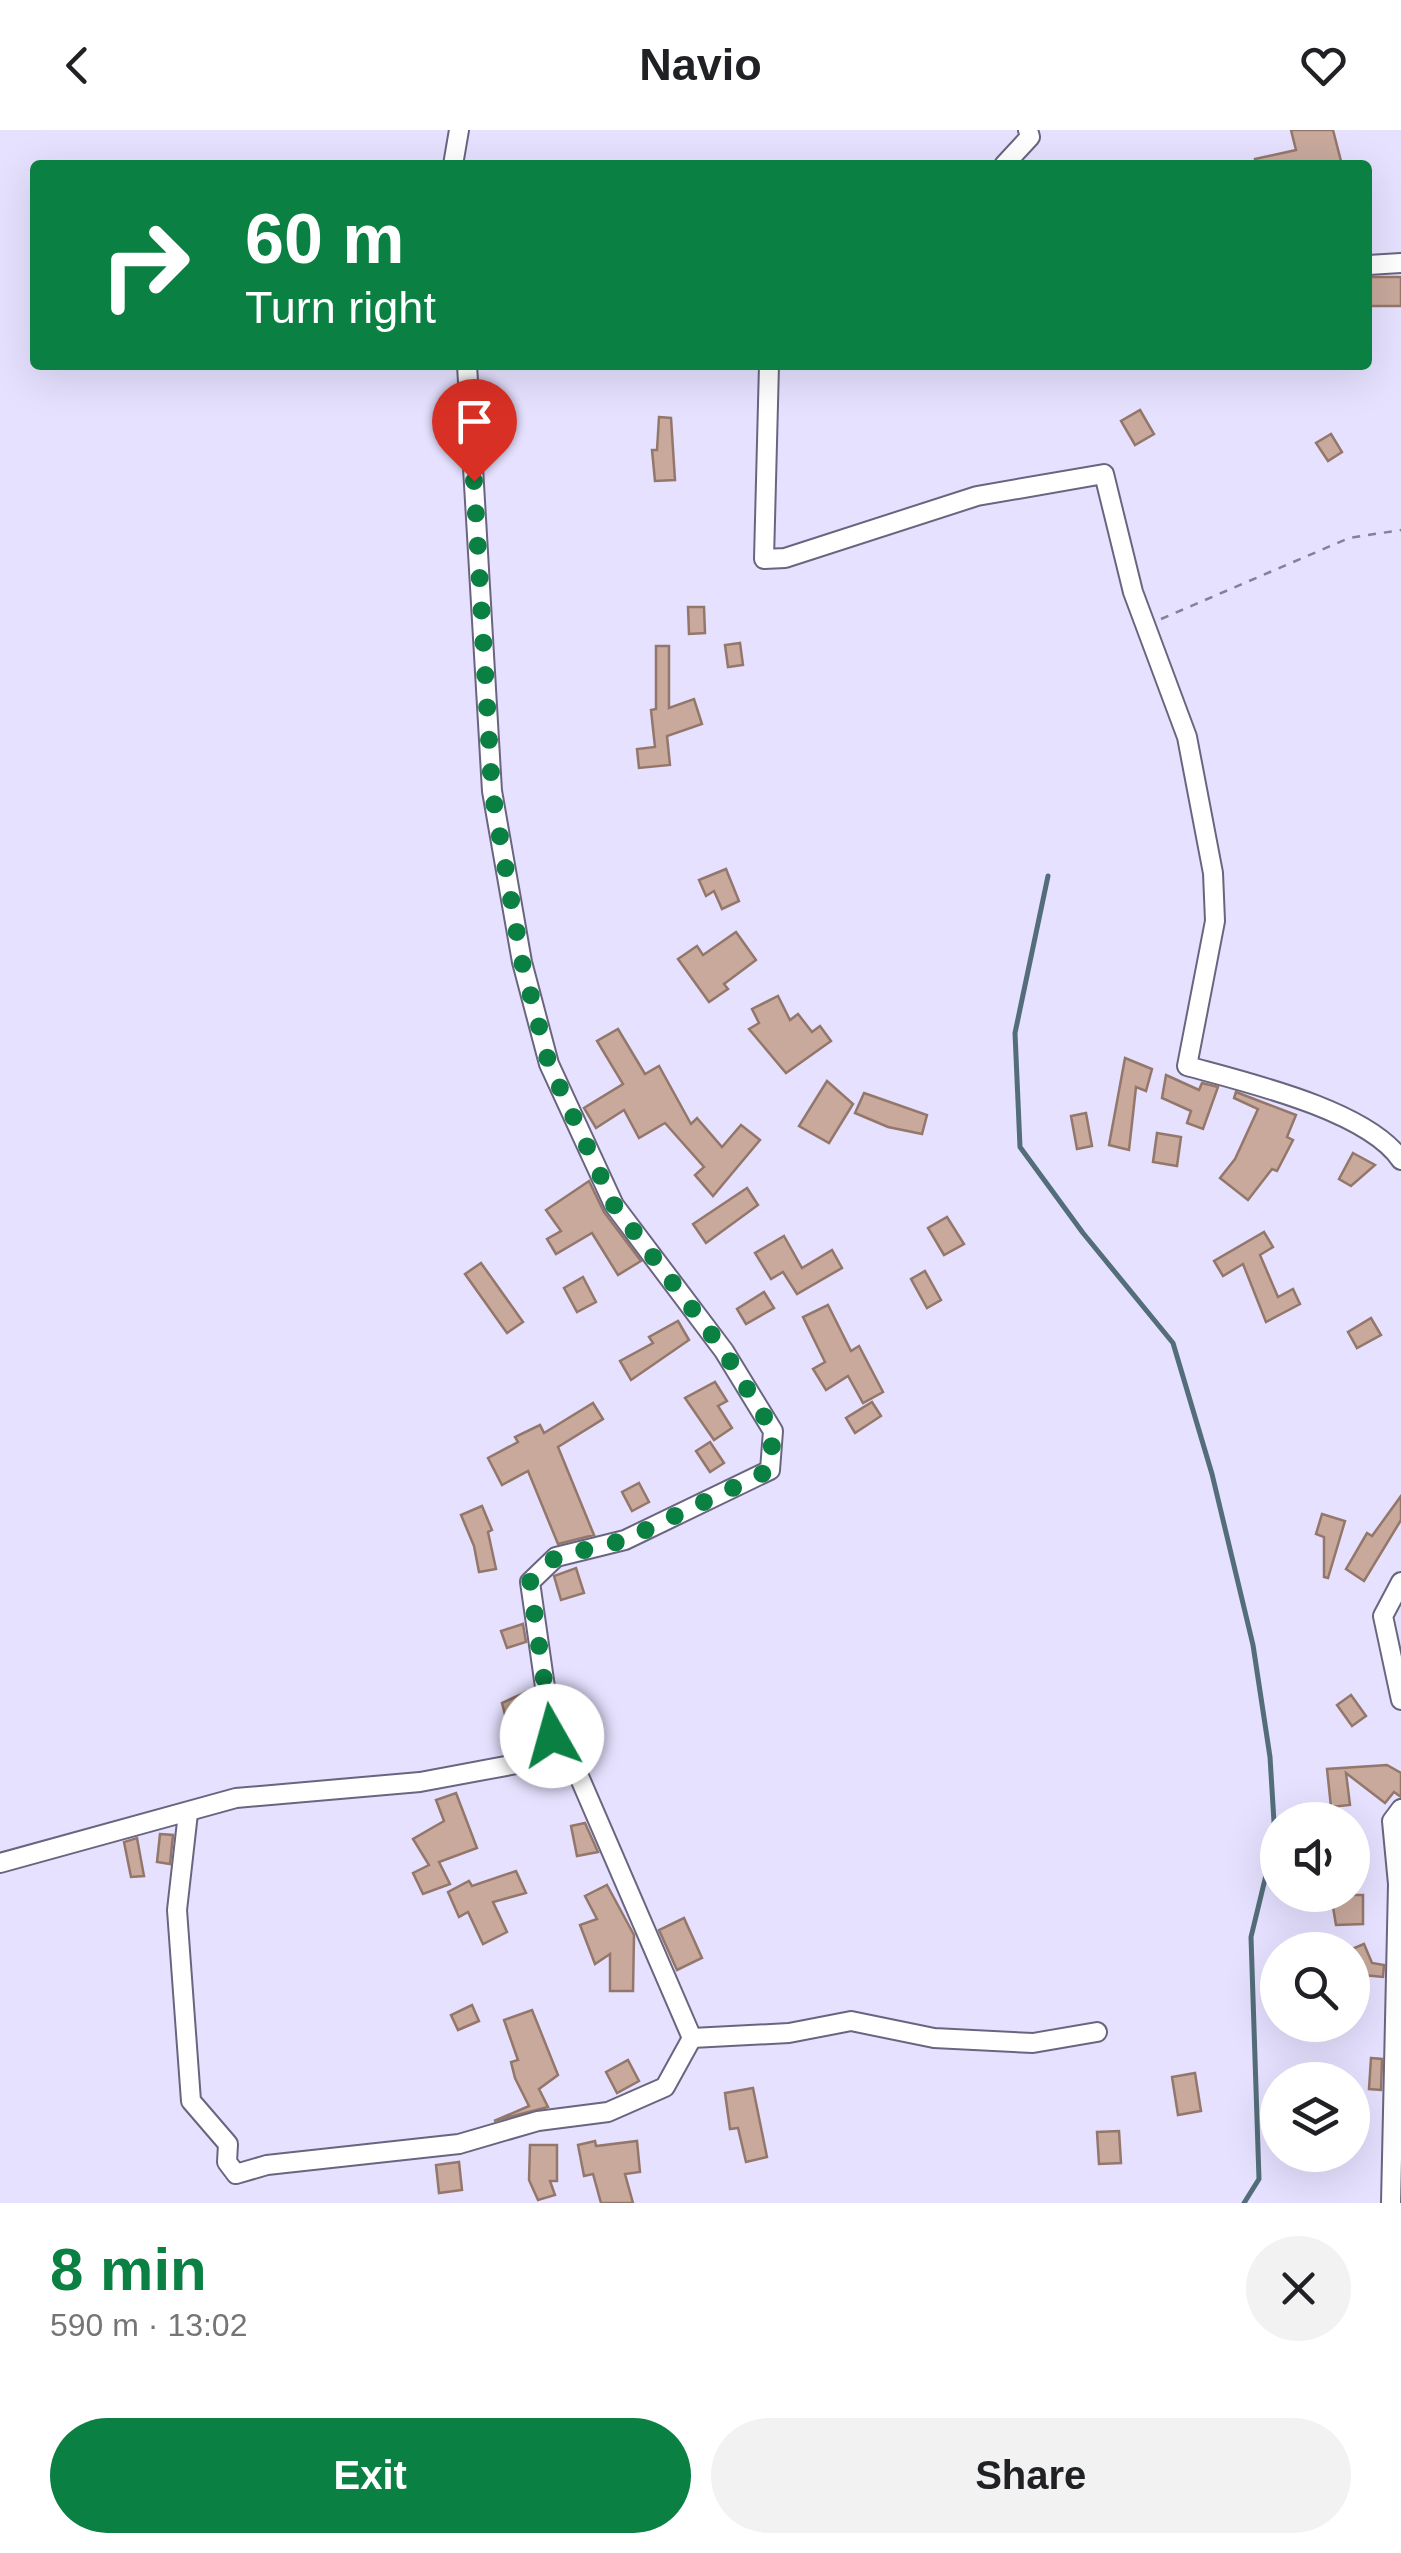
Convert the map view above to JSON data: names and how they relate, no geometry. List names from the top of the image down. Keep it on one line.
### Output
{"page":{"header":"Navio","turn":["60 m","Turn right"],"heading":["8 min","590 m · 13:02"],"buttons":["Exit","Share"]}}
